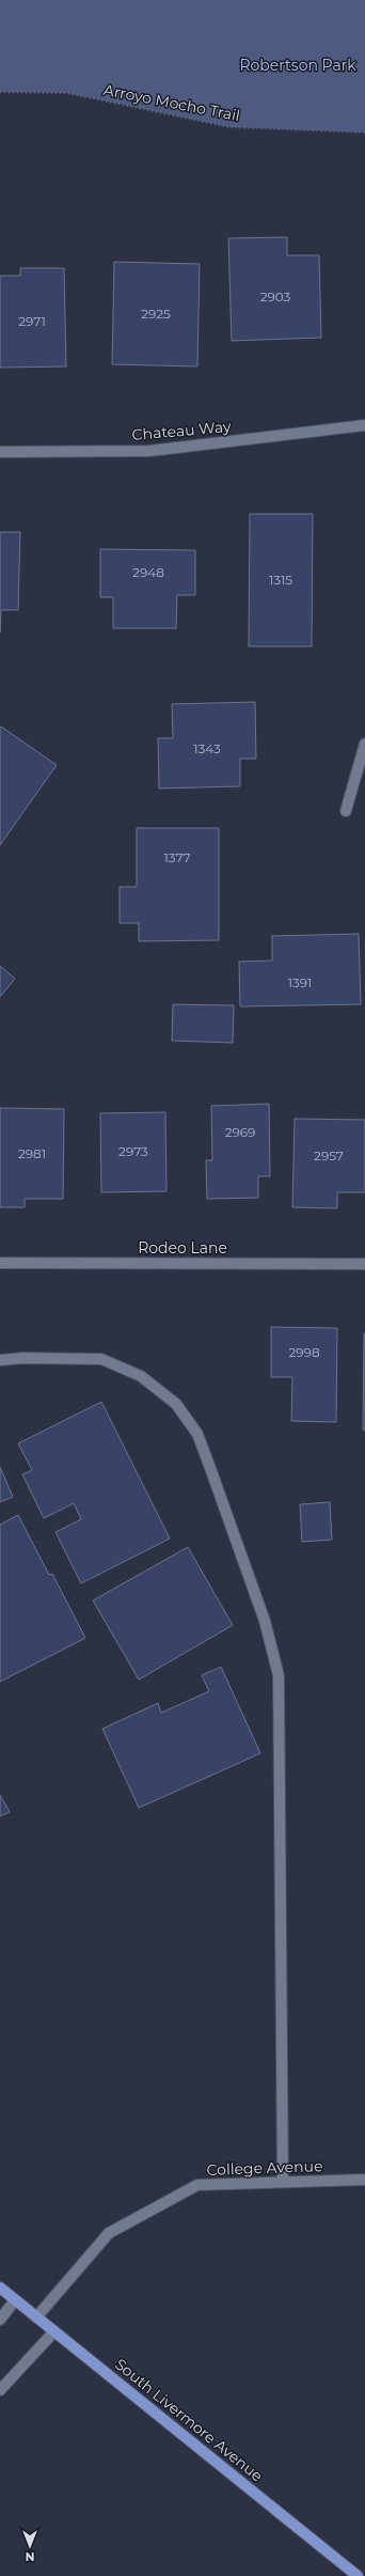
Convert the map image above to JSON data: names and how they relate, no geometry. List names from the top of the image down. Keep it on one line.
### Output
{"streets":{"main road":["South Livermore Avenue"],"street":["Chateau Way","Rodeo Lane","College Avenue"],"path":["Arroyo Mocho Trail"]},"crossings":[["College Avenue","South Livermore Avenue"]],"parks":["Robertson Park"],"house_numbers":["2903","2925","2971","2948","1315","1343","1377","1391","2969","2973","2981","2957","2998"],"north":"bottom"}
